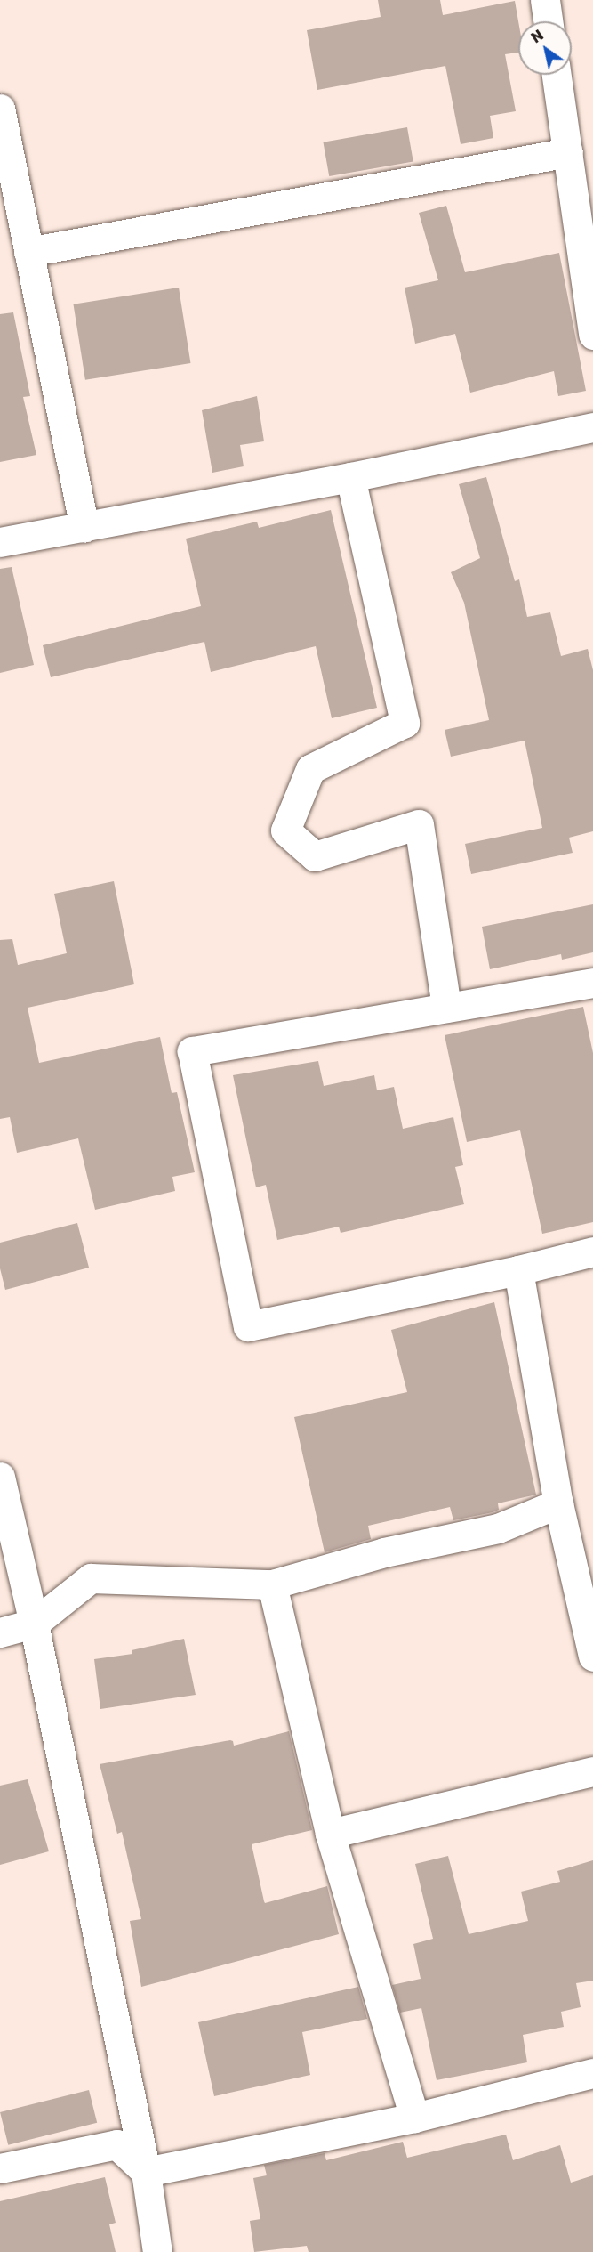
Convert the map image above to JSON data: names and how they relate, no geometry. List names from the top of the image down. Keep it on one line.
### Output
{"north":"top left"}
